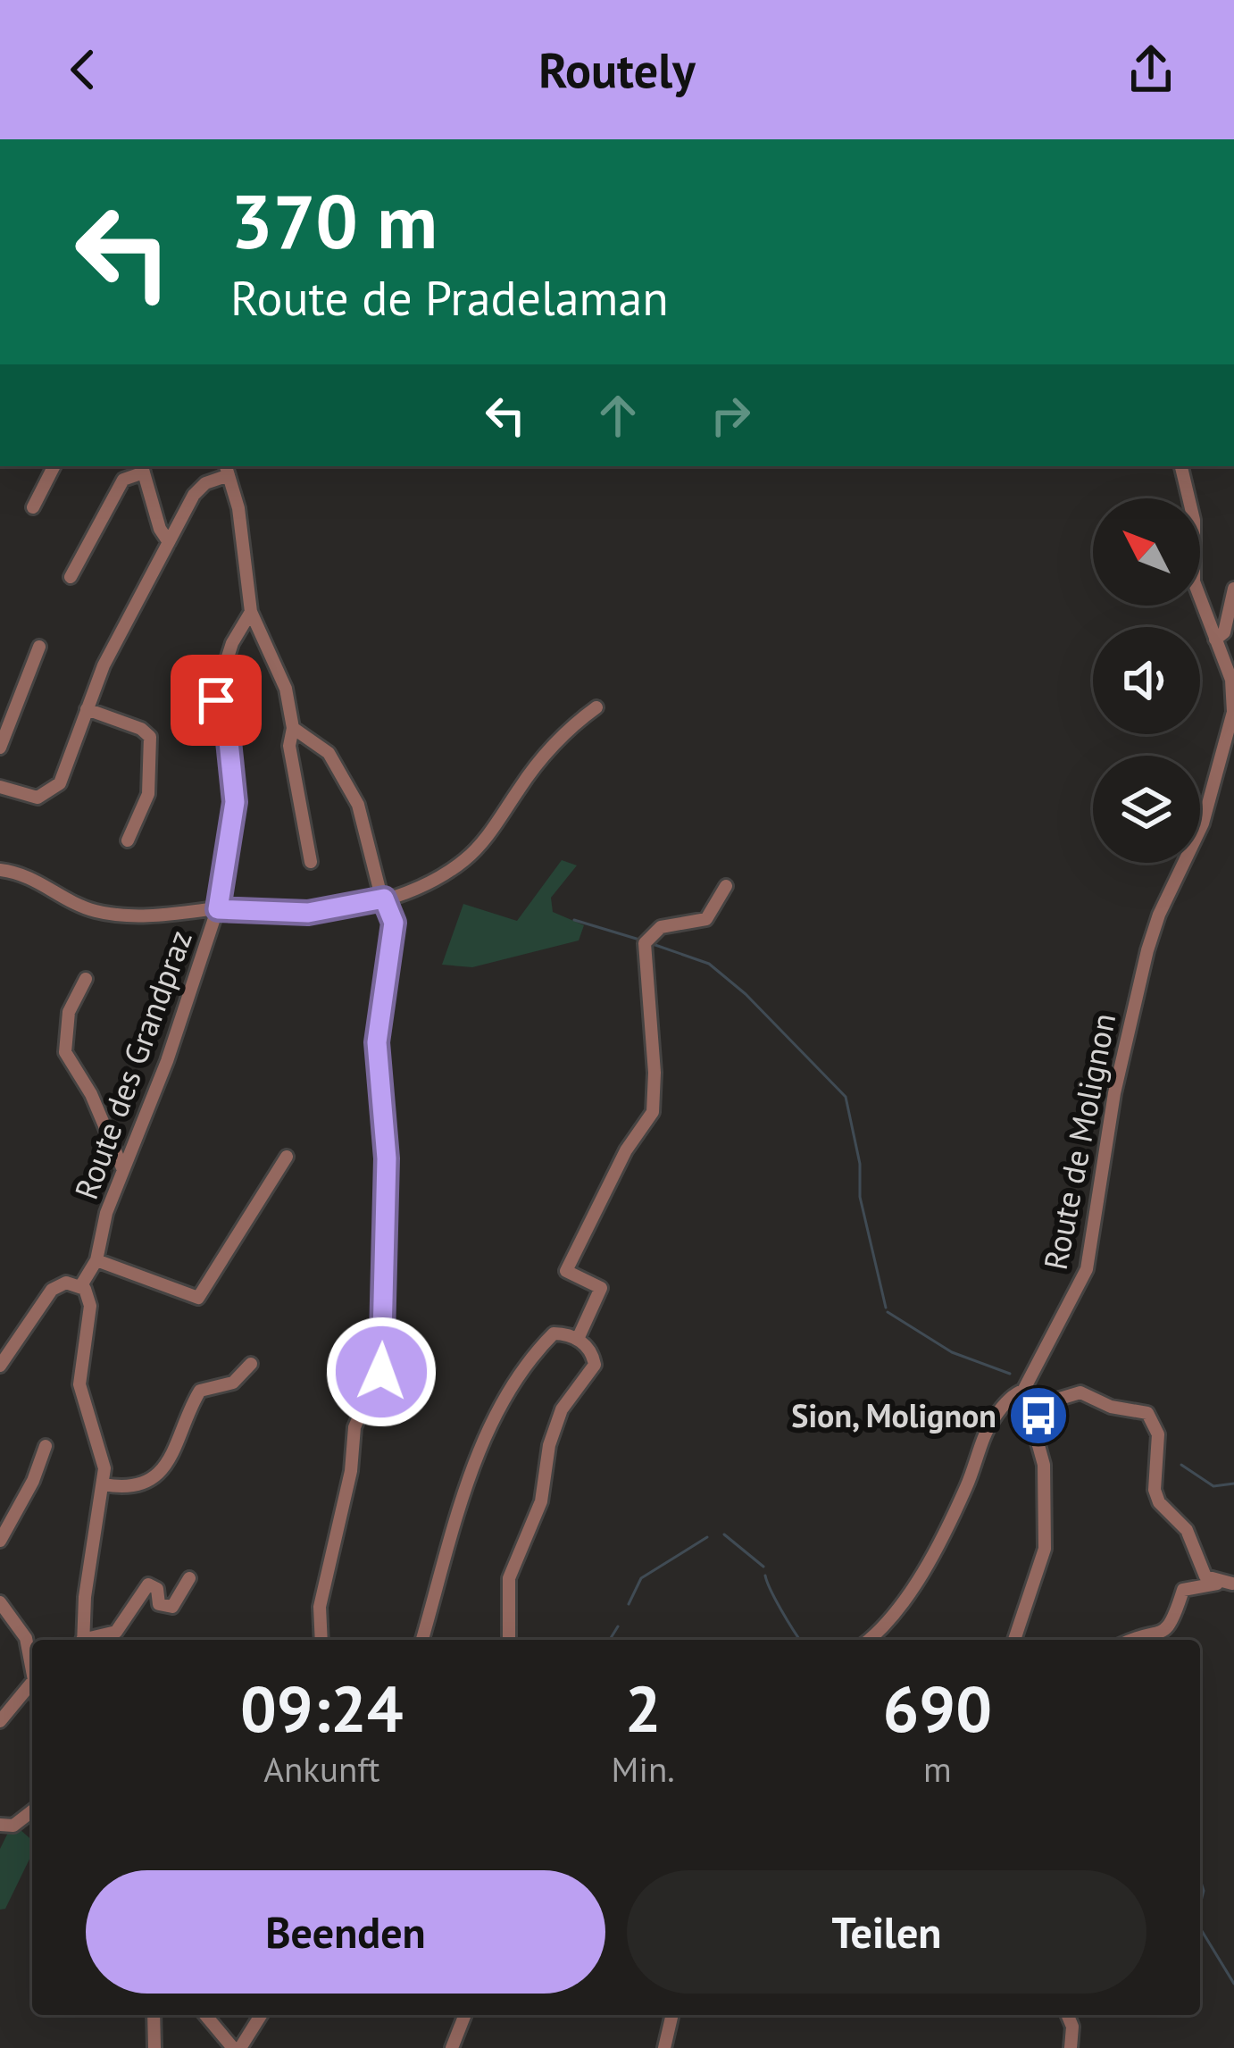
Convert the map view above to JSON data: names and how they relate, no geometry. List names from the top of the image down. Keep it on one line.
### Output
{"streets":{"street":["Route des Grandpraz","Route de Molignon"]},"places":{"bus stop":["Sion, Molignon"]},"north":"top left","page":{"header":"Routely","turn":["370 m","Route de Pradelaman"],"eta":["09:24","Ankunft","2","Min.","690","m"],"buttons":["Beenden","Teilen"]}}
